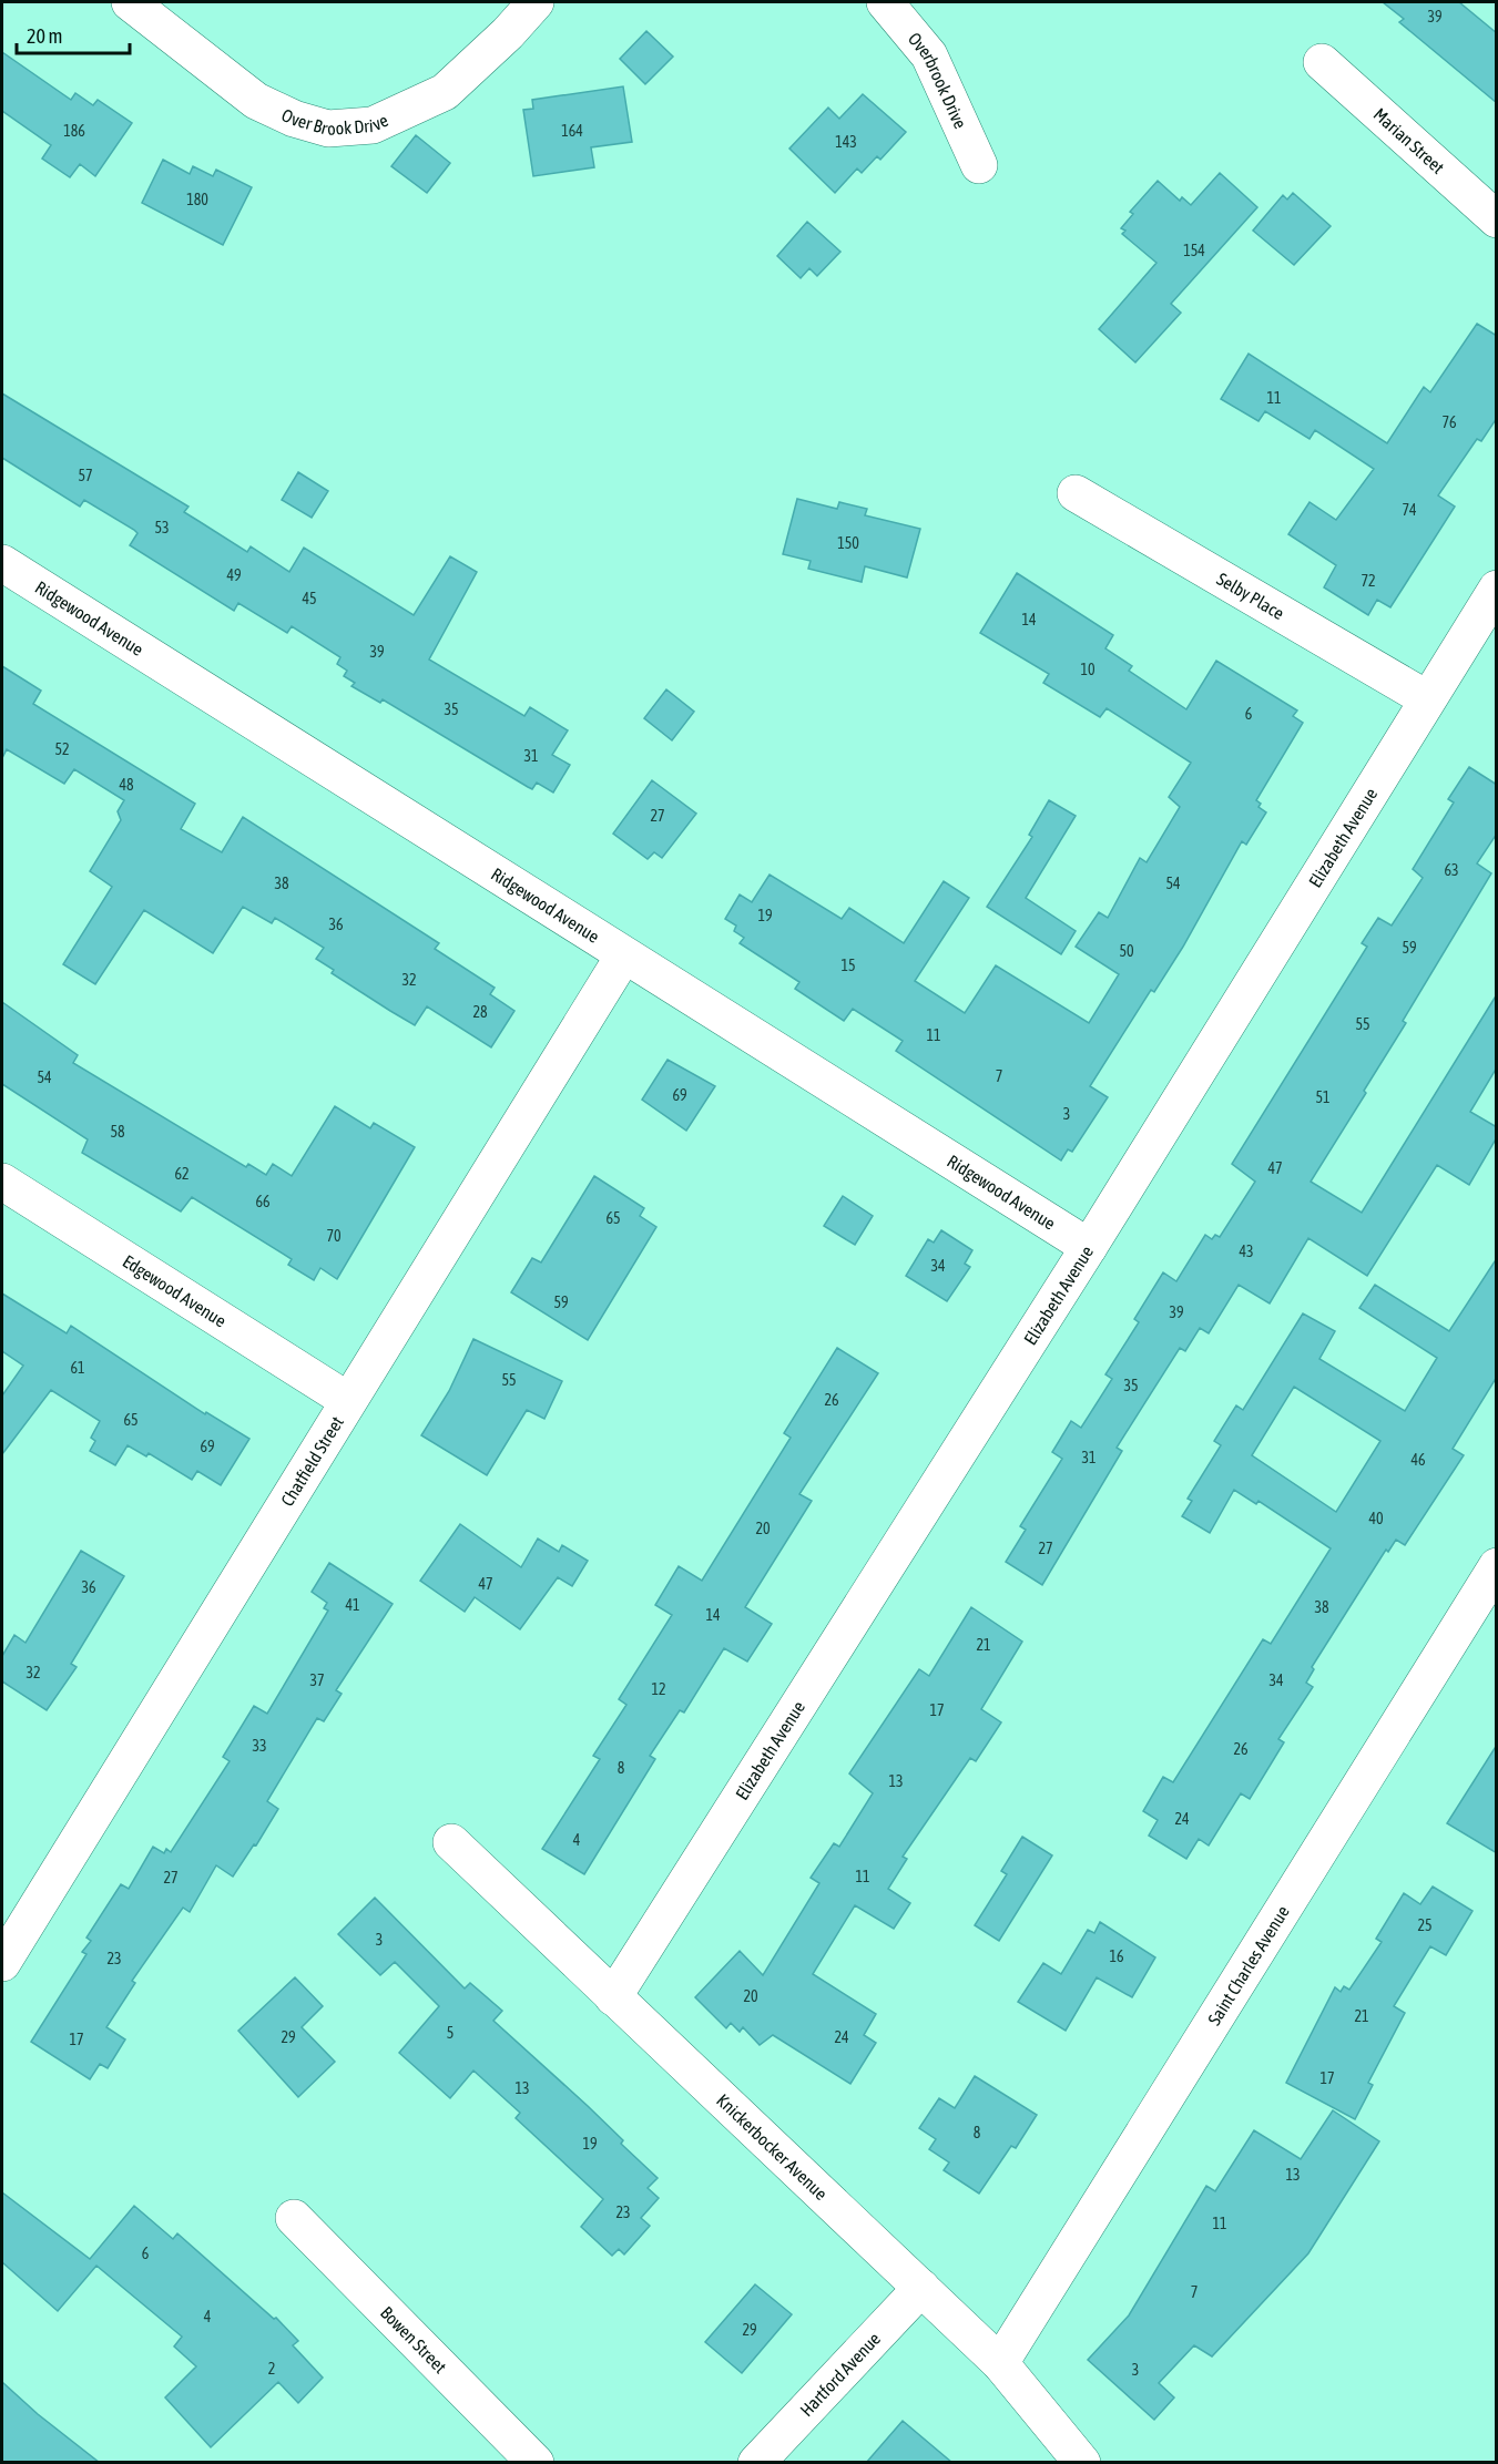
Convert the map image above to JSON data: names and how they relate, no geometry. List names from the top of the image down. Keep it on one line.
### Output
{"streets":{"street":["Overbrook Drive","Over Brook Drive","Marian Street","Selby Place","Ridgewood Avenue","Elizabeth Avenue","Edgewood Avenue","Chatfield Street","Saint Charles Avenue","Knickerbocker Avenue","Bowen Street","Hartford Avenue"]},"crossings":[["Selby Place","Elizabeth Avenue"],["Ridgewood Avenue","Elizabeth Avenue"],["Ridgewood Avenue","Chatfield Street"],["Elizabeth Avenue","Knickerbocker Avenue"],["Edgewood Avenue","Chatfield Street"],["Saint Charles Avenue","Knickerbocker Avenue"],["Knickerbocker Avenue","Hartford Avenue"]],"house_numbers":["39","186","164","143","180","154","11","76","57","74","53","150","49","72","45","14","39","10","35","6","52","31","48","27","63","38","54","19","36","59","50","15","32","28","55","11","7","54","69","51","3","58","47","62","66","65","70","43","34","59","39","61","55","35","26","65","69","31","46","40","20","27","47","36","41","38","14","21","32","37","34","12","17","33","26","8","13","24","4","11","27","25","3","16","23","20","21","5","29","24","17","17","13","8","19","13","23","11","6","7","4","29","2","3"],"scale_bar":"20 m"}
